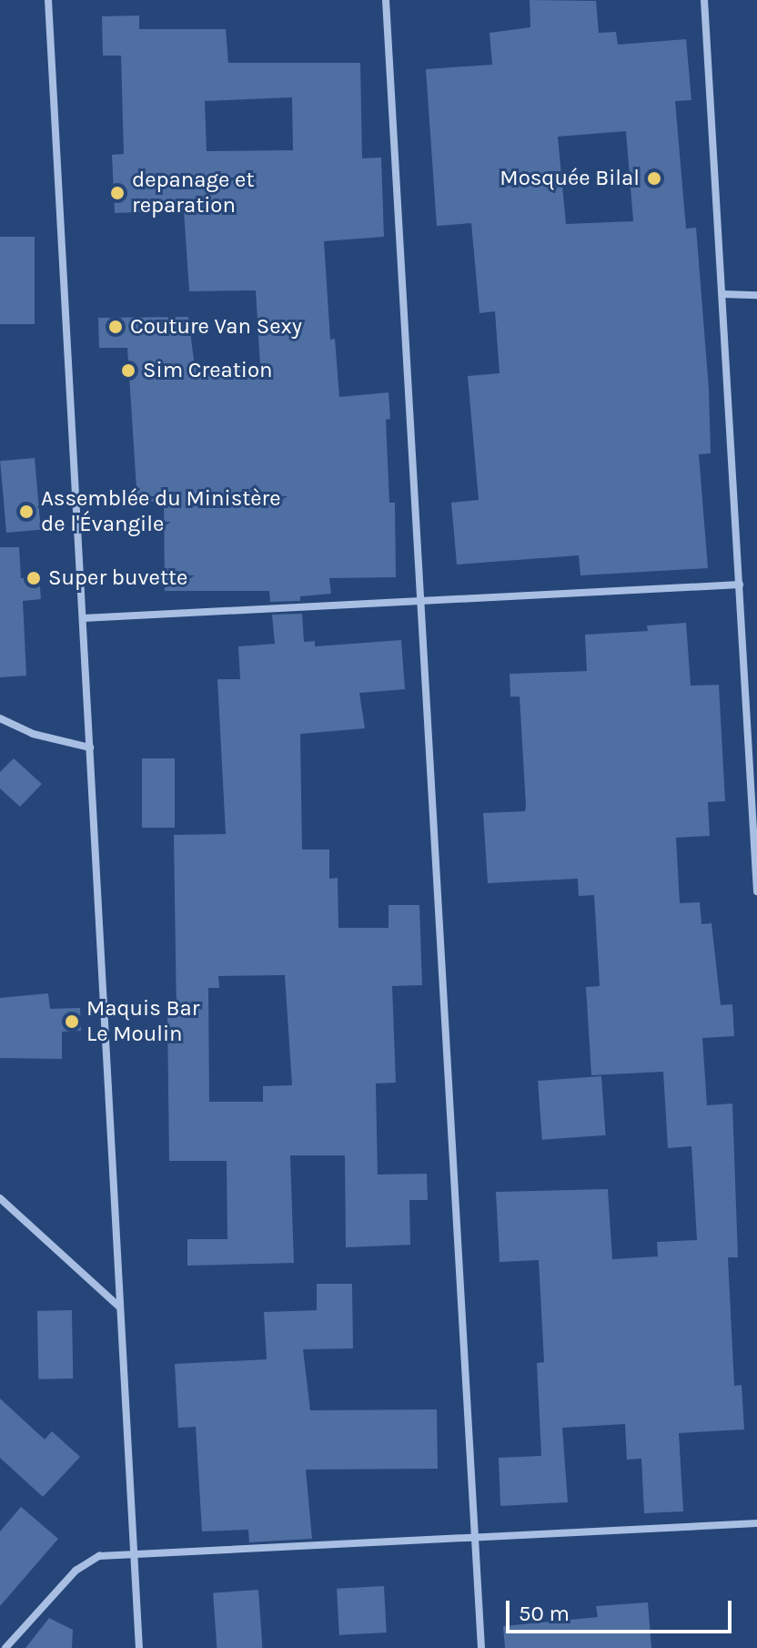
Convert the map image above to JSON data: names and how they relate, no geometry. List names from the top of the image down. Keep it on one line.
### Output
{"places":["Mosquée Bilal","depanage et reparation","Couture Van Sexy","Sim Creation","Assemblée du Ministère de l'Évangile","Super buvette","Maquis Bar Le Moulin"],"scale_bar":"50 m"}
